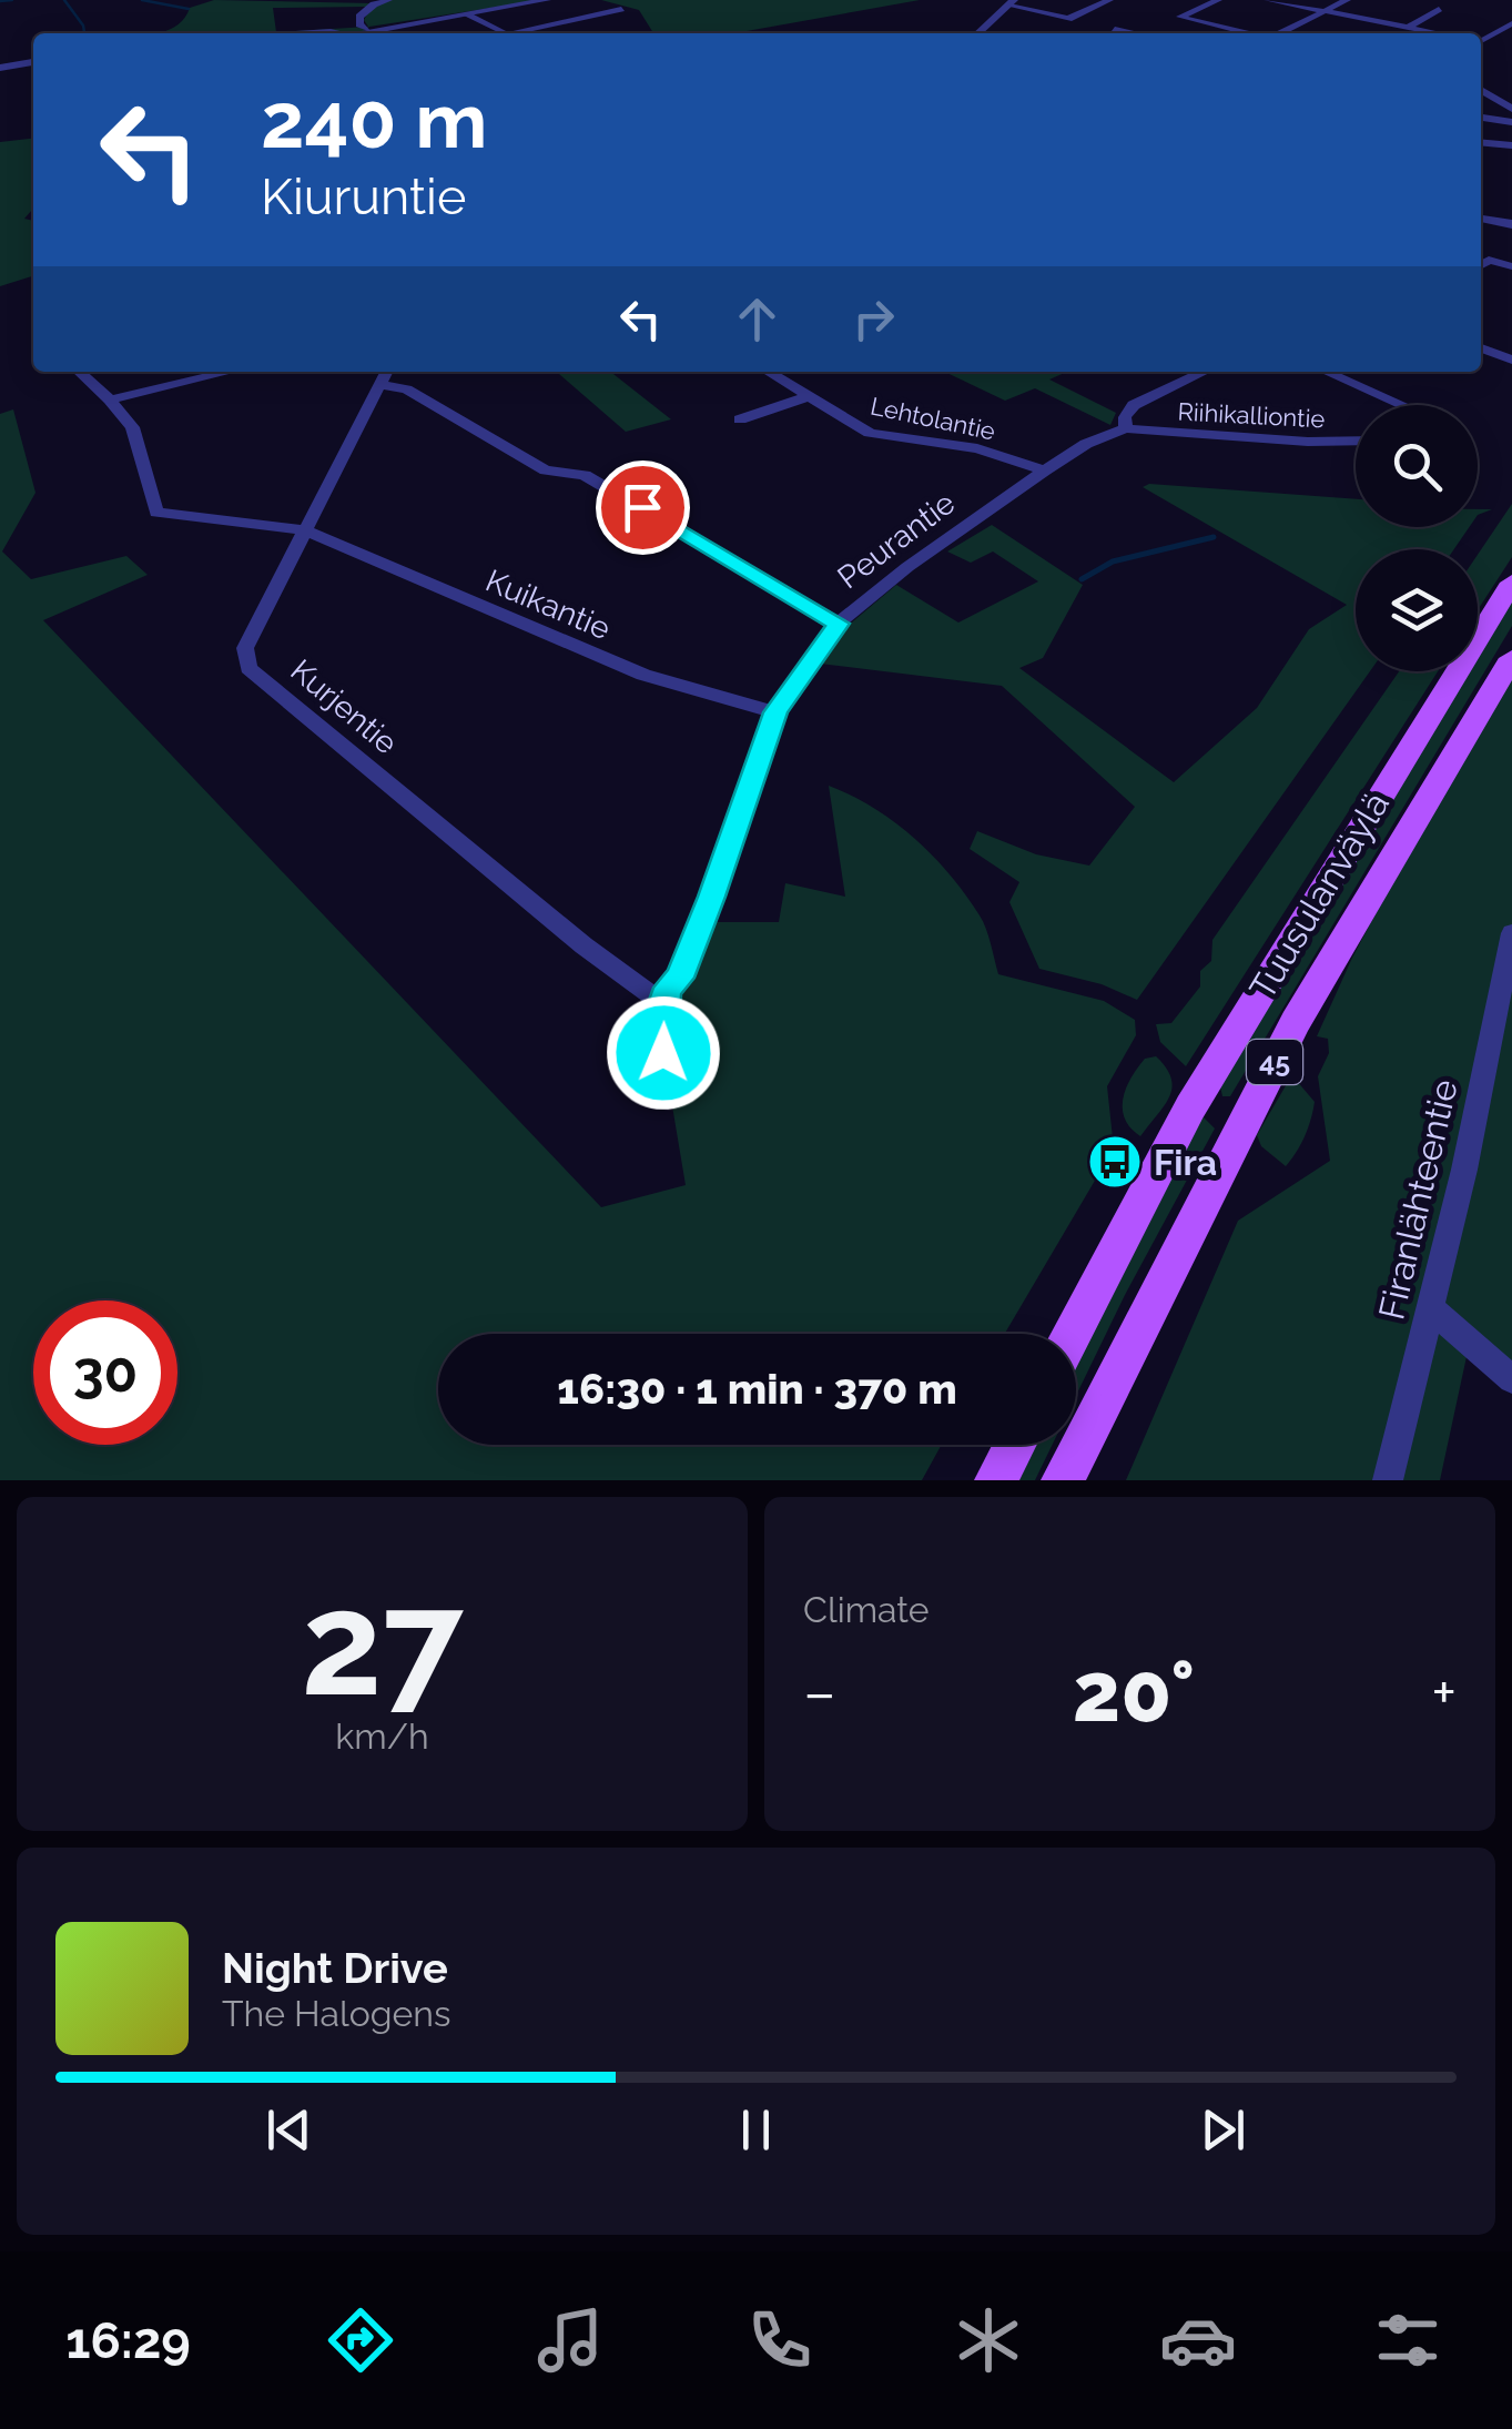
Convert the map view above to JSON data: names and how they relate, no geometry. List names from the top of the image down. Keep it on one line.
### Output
{"streets":{"main road":["Tuusulanväylä","45"],"street":["Riihikalliontie","Lehtolantie","Peurantie","Kuikantie","Kurjentie","Firanlähteentie"]},"crossings":[["Riihikalliontie","Peurantie"],["Lehtolantie","Peurantie"],["Peurantie","Kuikantie"],["Peurantie","Kurjentie"],["Kuikantie","Kurjentie"]],"places":{"bus stop":["Fira"]},"page":{"turn":["240 m","Kiuruntie"],"limit":"30","trip":"16:30 · 1 min · 370 m","tile":[["27","km/h"],"Climate"],"heat":["−","20°","+"],"song":["Night Drive","The Halogens"],"tabs":"16:29"}}
